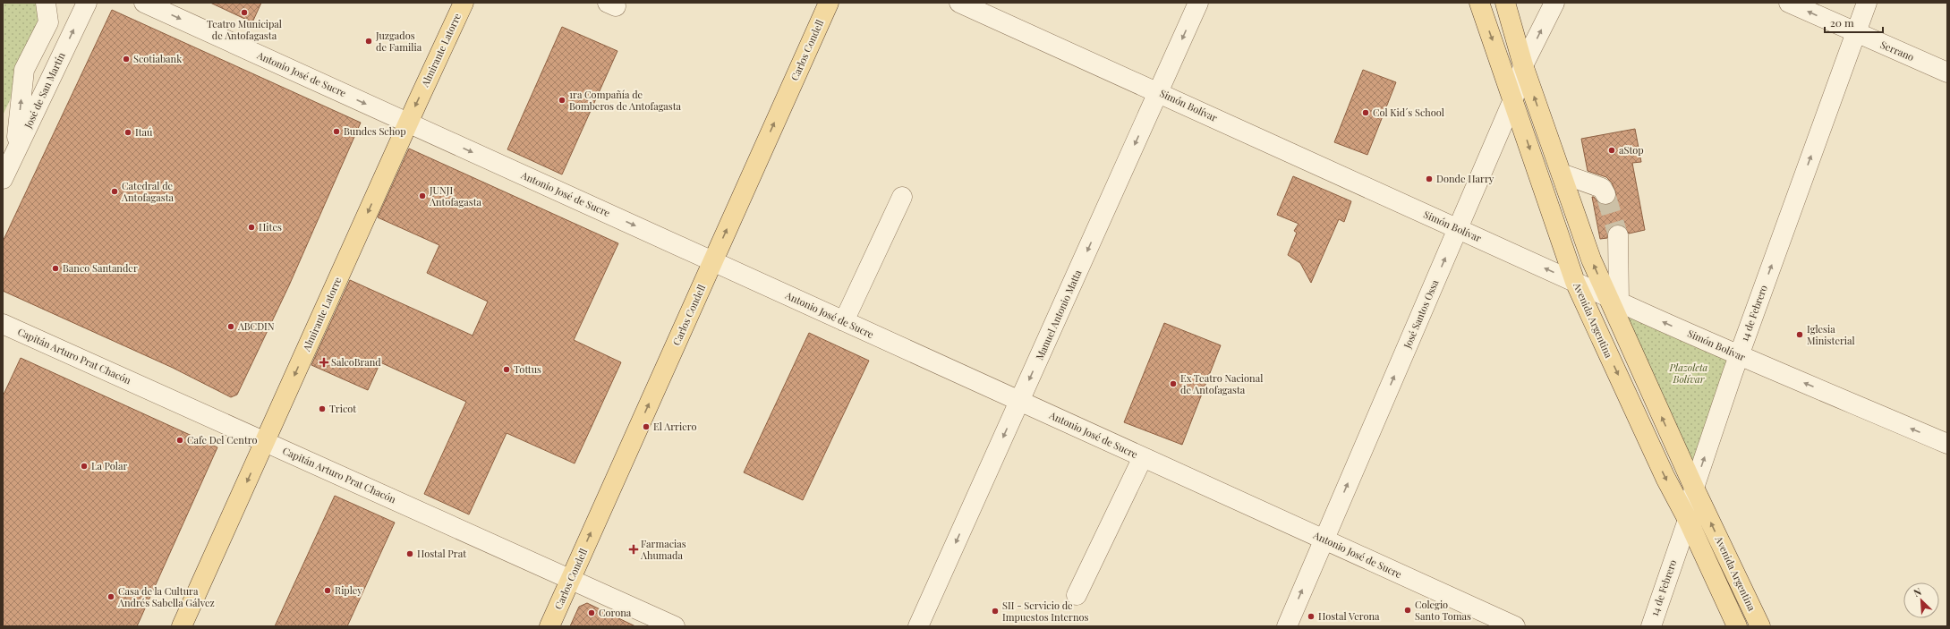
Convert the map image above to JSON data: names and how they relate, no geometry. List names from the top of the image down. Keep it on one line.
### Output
{"streets":{"main road":["Almirante Latorre","Carlos Condell","Avenida Argentina"],"street":["Serrano","Antonio José de Sucre","José de San Martín","Simón Bolívar","14 de Febrero","José Santos Ossa","Manuel Antonio Matta","Capitán Arturo Prat Chacón"]},"crossings":[["Almirante Latorre","Antonio José de Sucre"],["Almirante Latorre","Capitán Arturo Prat Chacón"],["Carlos Condell","Antonio José de Sucre"],["Carlos Condell","Capitán Arturo Prat Chacón"],["Serrano","14 de Febrero"],["Antonio José de Sucre","José Santos Ossa"],["Antonio José de Sucre","Manuel Antonio Matta"],["Simón Bolívar","14 de Febrero"],["Simón Bolívar","José Santos Ossa"],["Simón Bolívar","Manuel Antonio Matta"],["Simón Bolívar","Avenida Argentina"],["14 de Febrero","Avenida Argentina"],["José Santos Ossa","Avenida Argentina"]],"one_way":["Almirante Latorre","Carlos Condell","Serrano","Antonio José de Sucre","Simón Bolívar","14 de Febrero","José Santos Ossa","Manuel Antonio Matta"],"parks":["Plazoleta Bolívar"],"places":{"other":["Teatro Municipal de Antofagasta","Juzgados de Familia","Scotiabank","1ra Compañía de Bomberos de Antofagasta","Col Kid´s School","Bundes Schop","Itaú","aStop","Donde Harry","Catedral de Antofagasta","JUNJI Antofagasta","Hites","Banco Santander","ABCDIN","Iglesia Ministerial","Tottus","Ex Teatro Nacional de Antofagasta","Tricot","El Arriero","Cafe Del Centro","La Polar","Hostal Prat","Ripley","Casa de la Cultura Andrés Sabella Gálvez","Colegio Santo Tomas","SII - Servicio de Impuestos Internos","Corona","Hostal Verona"],"health":["SalcoBrand","Farmacias Ahumada"]},"scale_bar":"20 m","north":"top left"}
